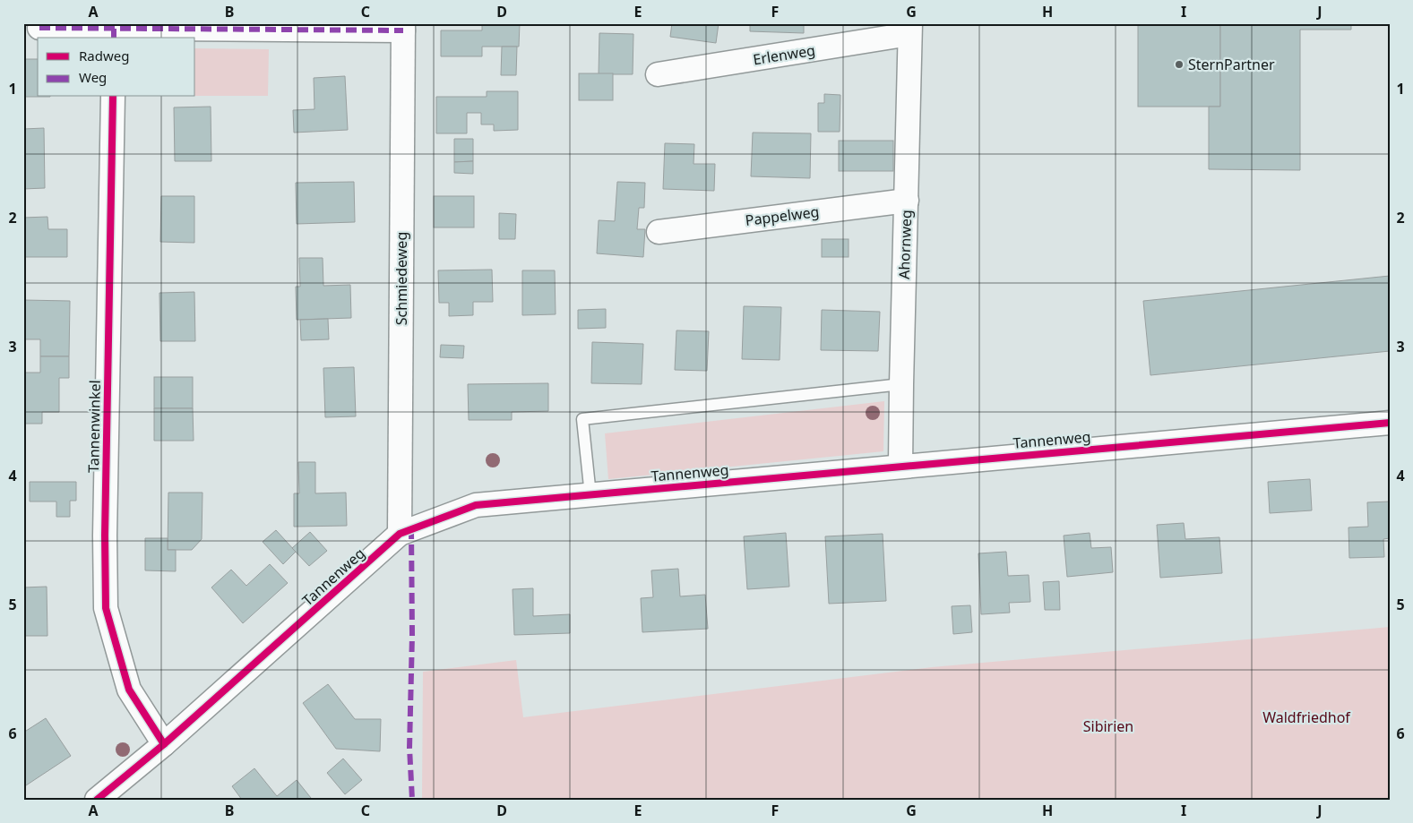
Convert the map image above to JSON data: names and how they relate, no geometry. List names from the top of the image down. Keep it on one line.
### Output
{"streets":{"street":["Erlenweg","Pappelweg","Ahornweg","Schmiedeweg","Tannenwinkel","Tannenweg"]},"crossings":[["Erlenweg","Ahornweg"],["Pappelweg","Ahornweg"],["Ahornweg","Tannenweg"],["Schmiedeweg","Tannenweg"],["Tannenwinkel","Tannenweg"]],"parks":["Waldfriedhof","Sibirien"],"places":["SternPartner"],"legend":["Radweg","Weg"],"grid":{"columns":["A","B","C","D","E","F","G","H","I","J"],"rows":["1","2","3","4","5","6"]}}
